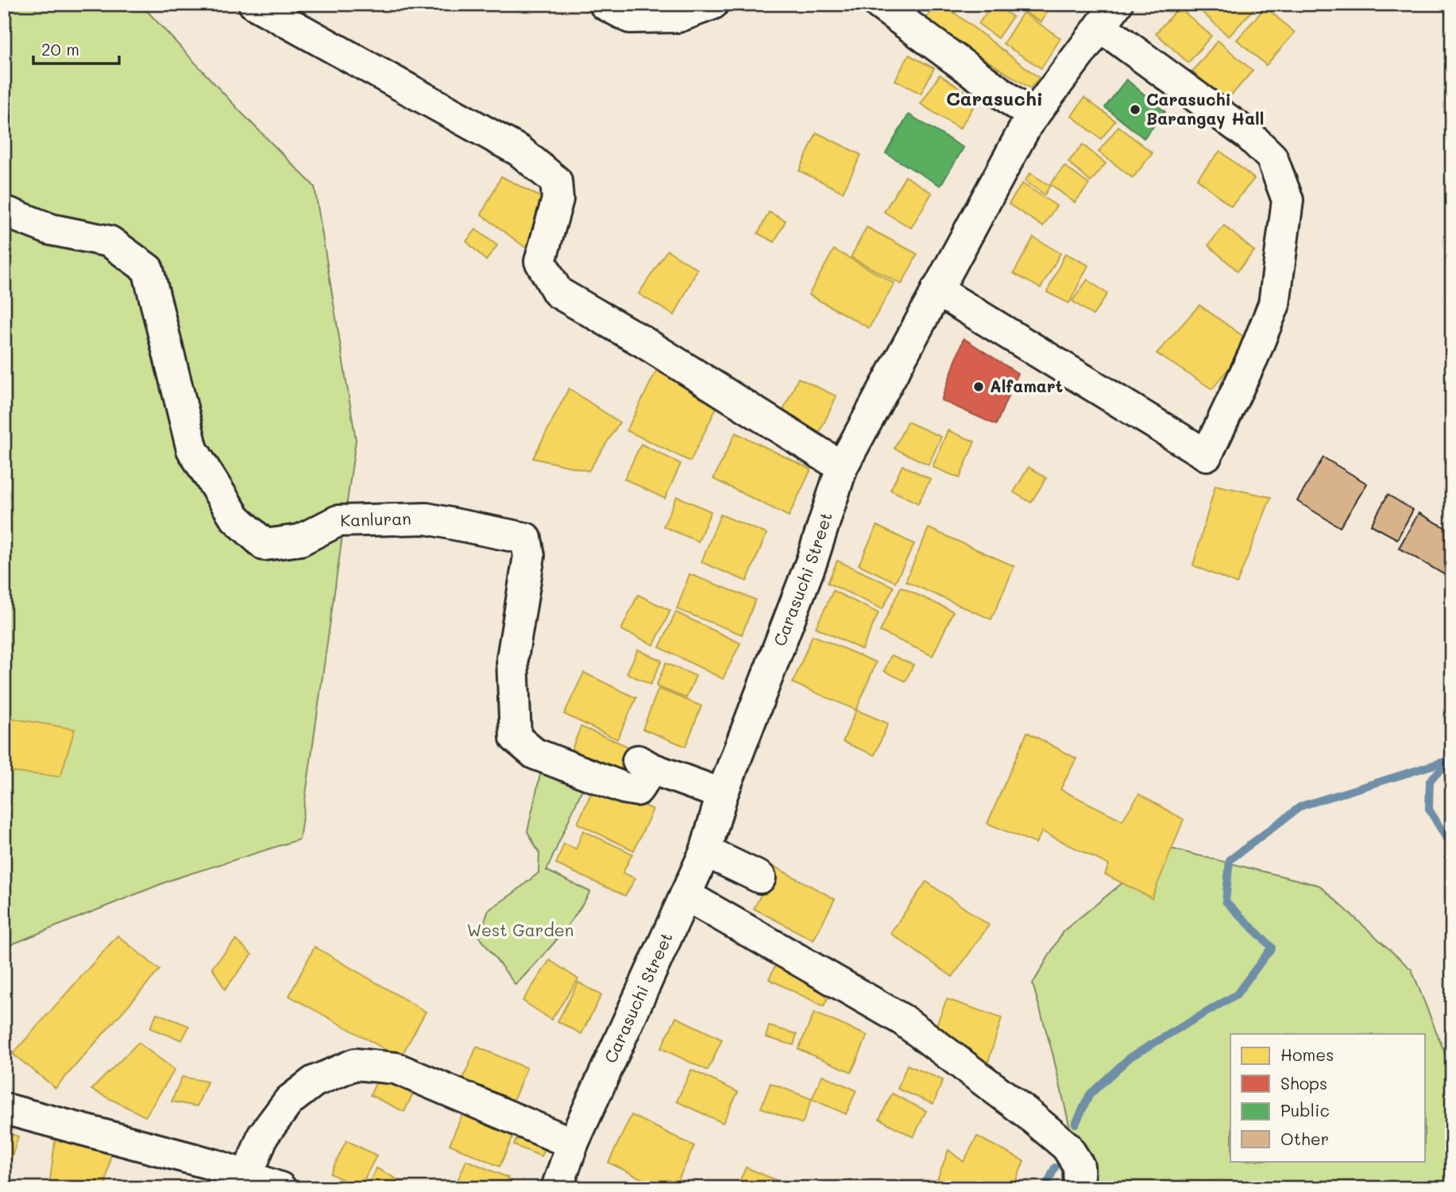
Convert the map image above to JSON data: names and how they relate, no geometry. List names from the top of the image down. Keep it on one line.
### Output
{"streets":{"street":["Kanluran","Carasuchi Street"]},"crossings":[["Kanluran","Carasuchi Street"]],"districts":["Carasuchi"],"parks":["West Garden"],"places":["Carasuchi Barangay Hall","Alfamart"],"legend":["Homes","Shops","Public","Other"],"scale_bar":"20 m"}
